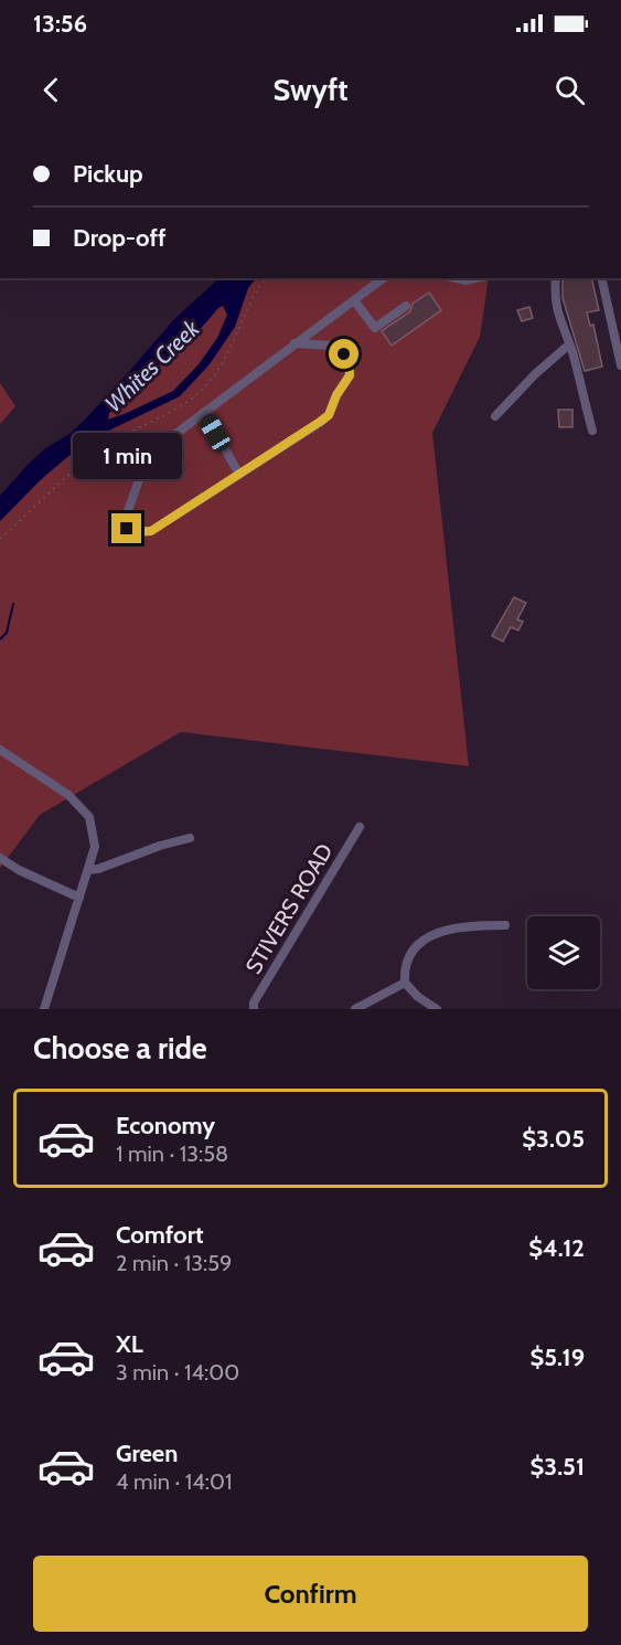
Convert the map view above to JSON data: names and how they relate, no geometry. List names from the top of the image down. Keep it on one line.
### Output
{"streets":{"street":["STIVERS ROAD"]},"water":["Whites Creek"],"page":{"status":"13:56","header":"Swyft","banner":["Pickup","Drop-off"],"bubble":"1 min","heading":"Choose a ride","list":[{"name":"Economy","note":"1 min · 13:58","value":"$3.05"},{"name":"Comfort","note":"2 min · 13:59","value":"$4.12"},{"name":"XL","note":"3 min · 14:00","value":"$5.19"},{"name":"Green","note":"4 min · 14:01","value":"$3.51"}],"buttons":"Confirm"}}
